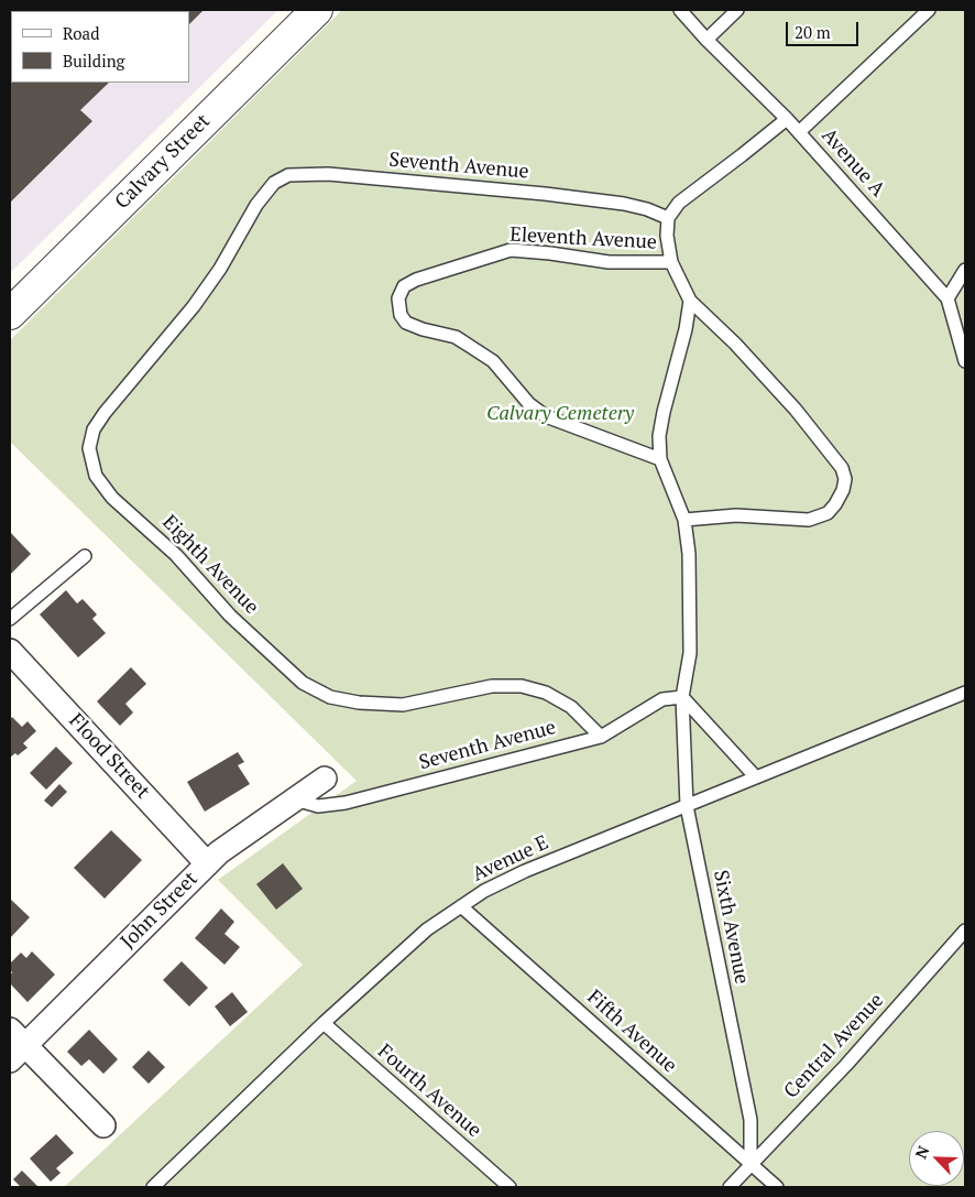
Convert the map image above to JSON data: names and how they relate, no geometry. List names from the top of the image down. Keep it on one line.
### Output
{"streets":{"street":["Calvary Street","Flood Street","John Street"],"lane":["Avenue A","Seventh Avenue","Eleventh Avenue","Eighth Avenue","Avenue E","Sixth Avenue","Fifth Avenue","Central Avenue","Fourth Avenue"]},"crossings":[["Seventh Avenue","Eighth Avenue"],["Seventh Avenue","John Street"],["Seventh Avenue","Sixth Avenue"],["Flood Street","John Street"],["Avenue E","Sixth Avenue"],["Avenue E","Fifth Avenue"],["Avenue E","Fourth Avenue"],["Sixth Avenue","Fifth Avenue"],["Sixth Avenue","Central Avenue"],["Fifth Avenue","Central Avenue"]],"parks":["Calvary Cemetery"],"legend":["Road","Building"],"scale_bar":"20 m","north":"top left"}
